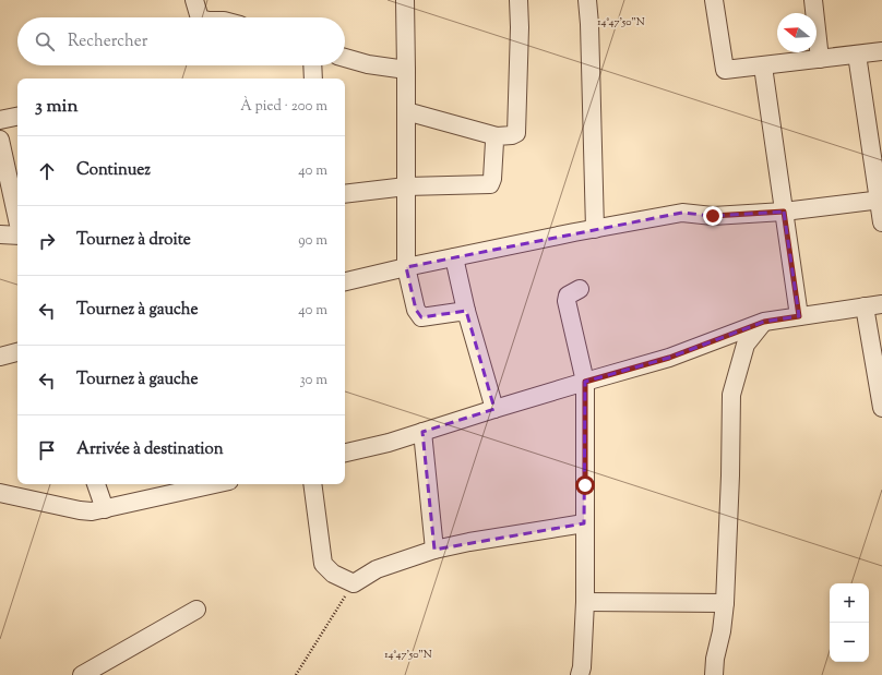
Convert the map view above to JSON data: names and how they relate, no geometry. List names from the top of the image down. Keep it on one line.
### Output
{"north":"left","page":{"search":"Rechercher","heading":["3 min","À pied · 200 m"],"list":[["Continuez","40 m"],["Tournez à droite","90 m"],["Tournez à gauche","40 m"],["Tournez à gauche","30 m"],"Arrivée à destination"],"map_buttons":["+","−"]},"coordinates":["14°47'50\"N"]}
